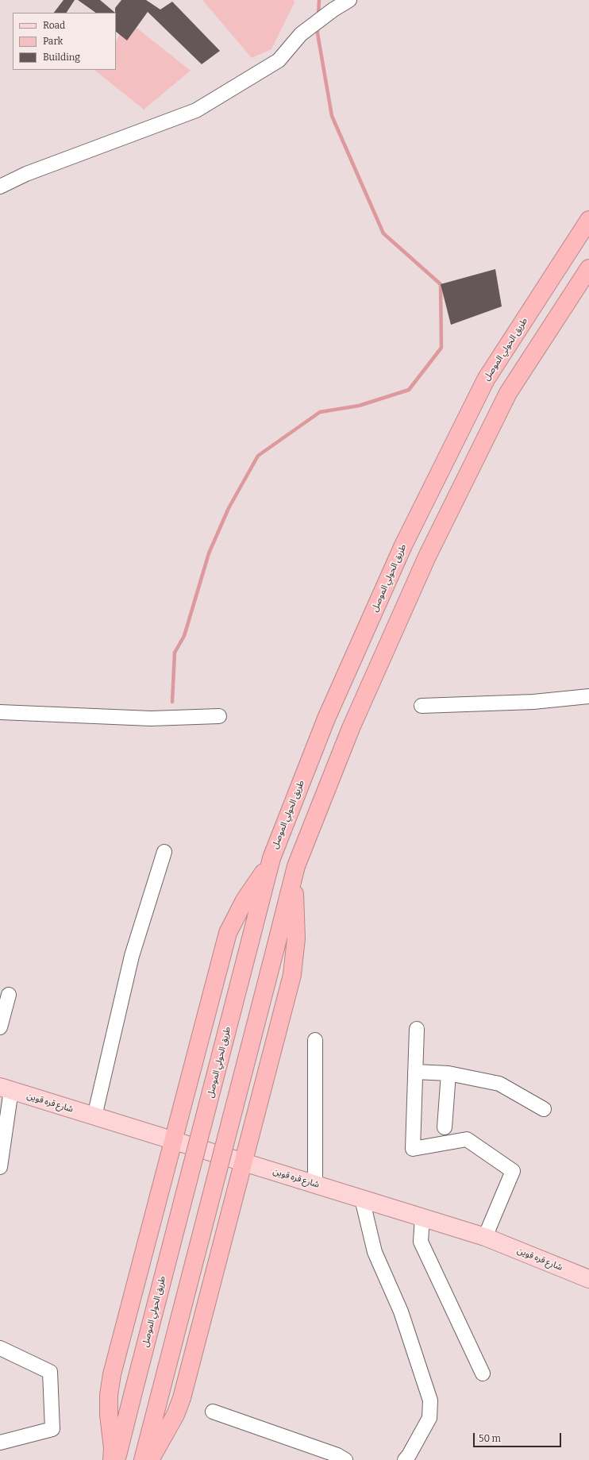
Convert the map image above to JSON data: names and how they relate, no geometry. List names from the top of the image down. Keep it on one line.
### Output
{"streets":{"highway":["طريق الحولي الموصل"],"main road":["شارع قره قوين"]},"legend":["Road","Park","Building"],"scale_bar":"50 m"}
